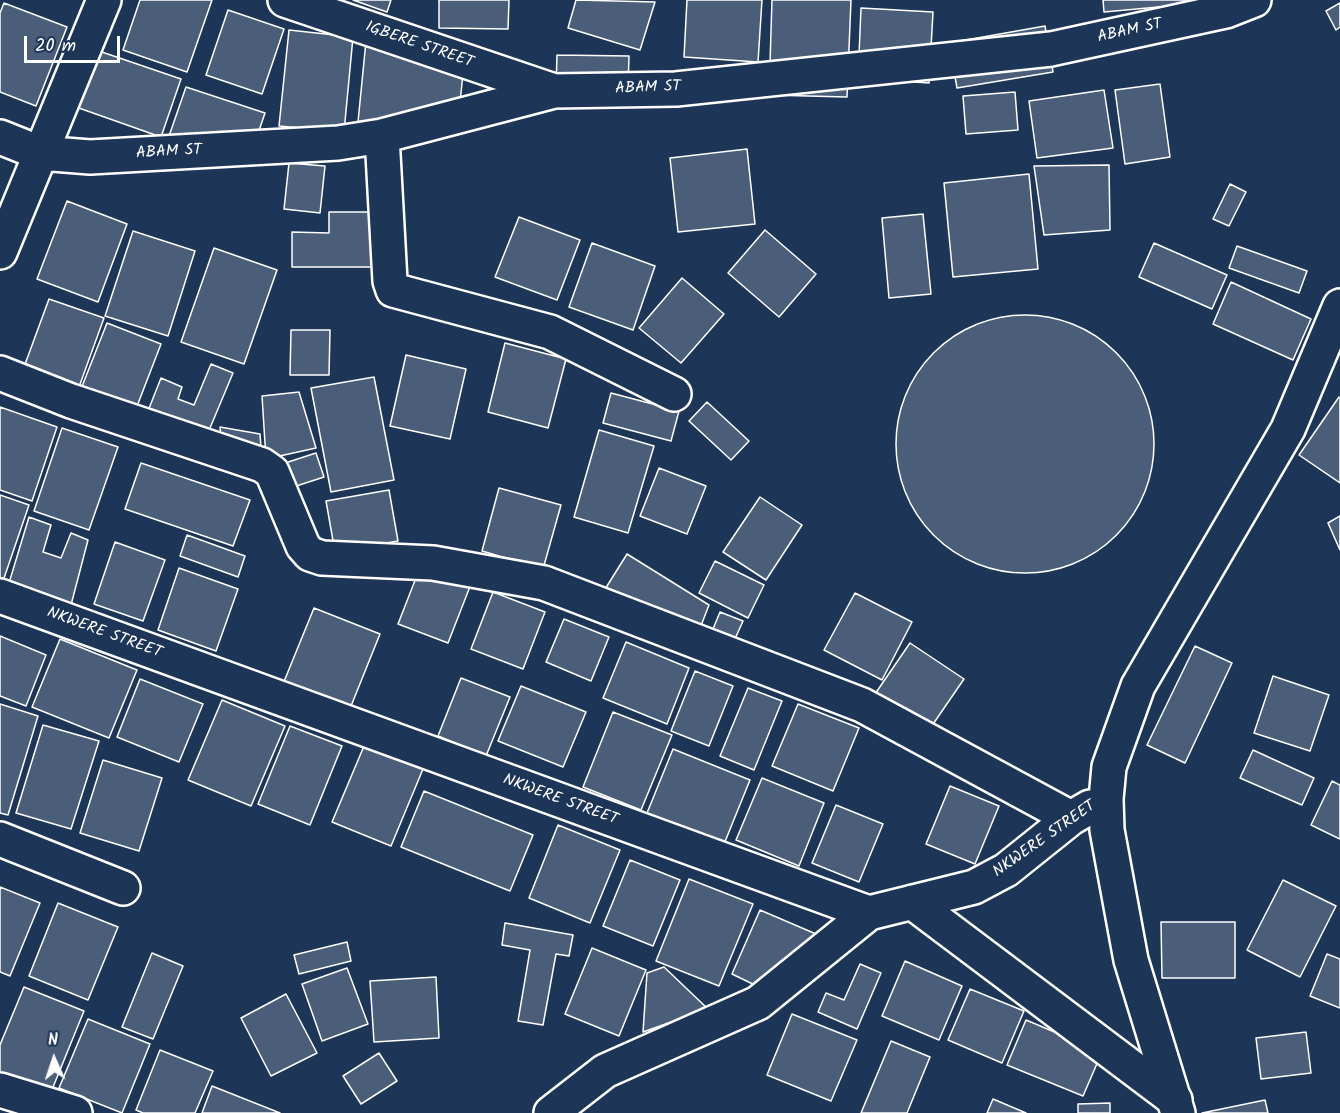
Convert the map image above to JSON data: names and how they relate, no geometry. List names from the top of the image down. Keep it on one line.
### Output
{"streets":{"street":["ABAM ST","IGBERE STREET","NKWERE STREET"]},"crossings":[["ABAM ST","IGBERE STREET"]],"scale_bar":"20 m","north":"top"}
